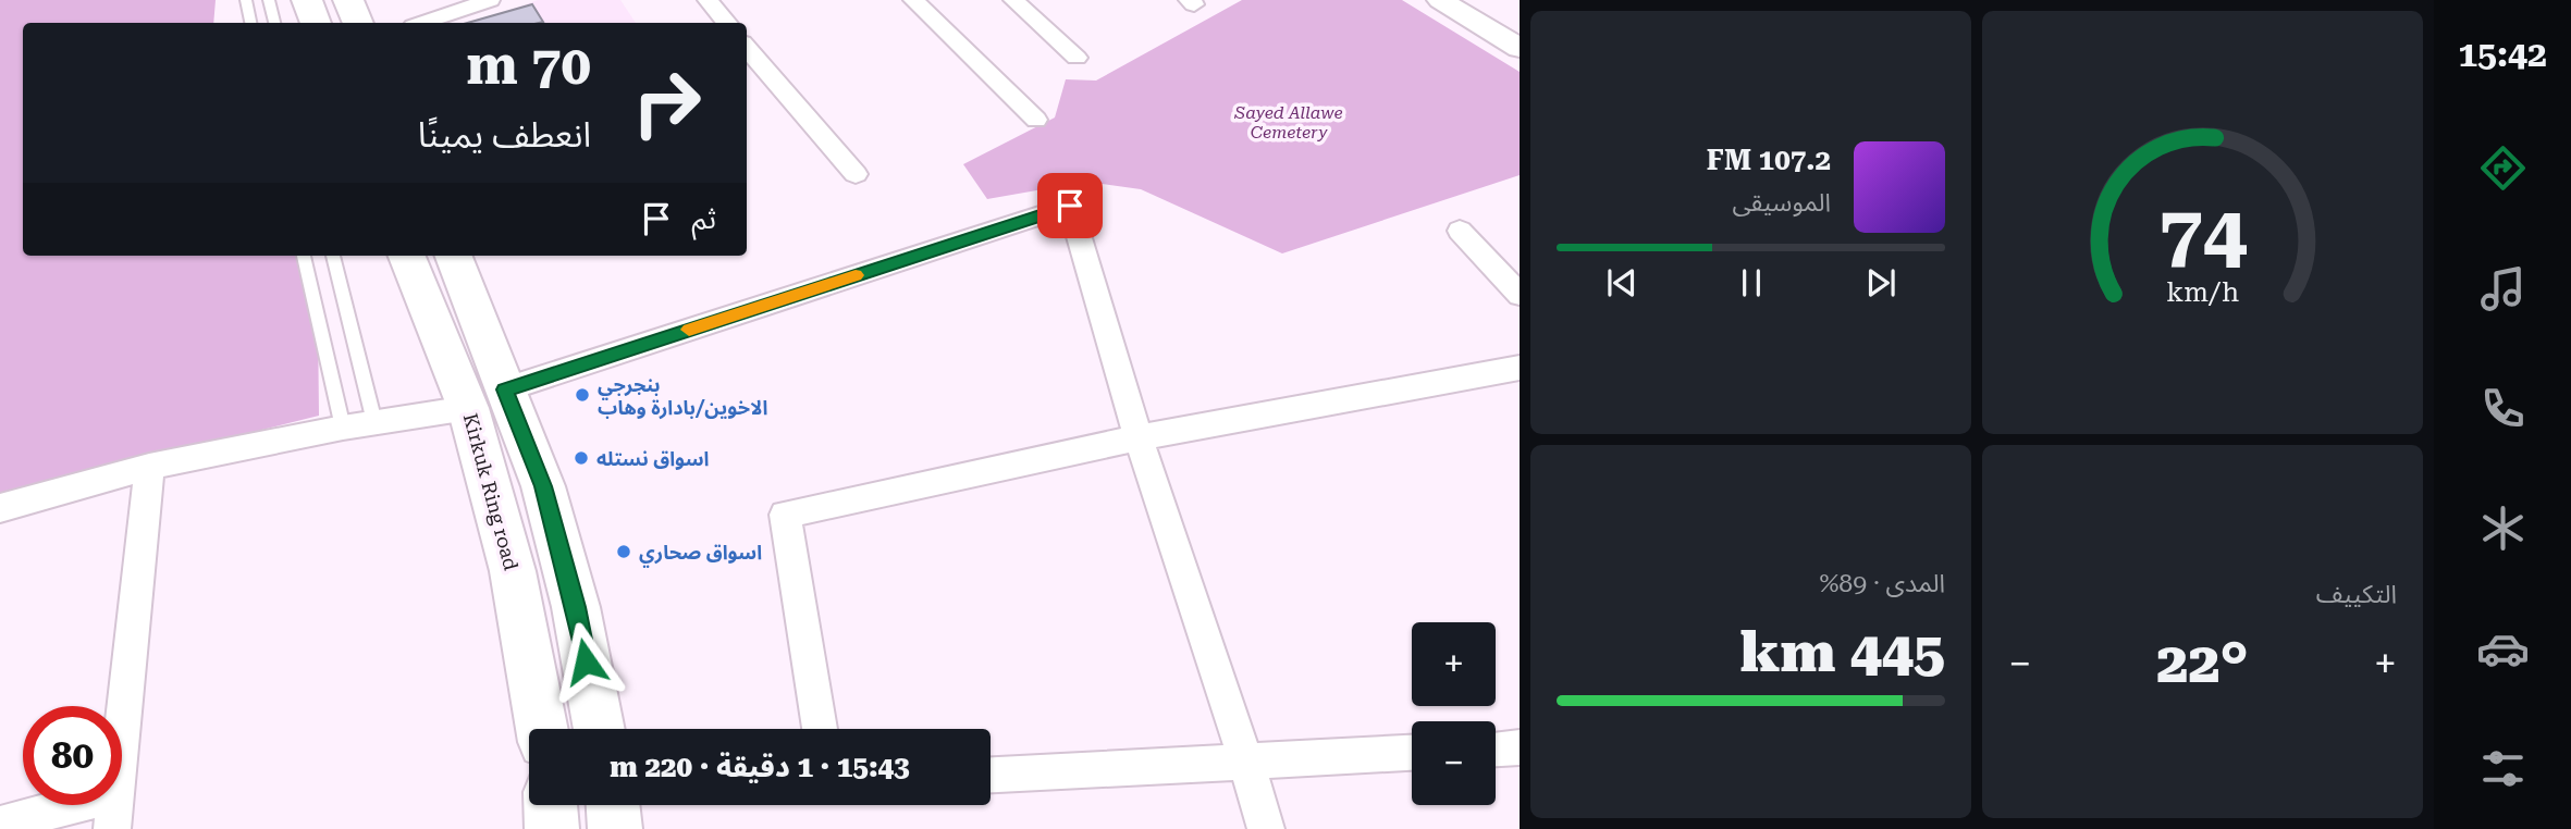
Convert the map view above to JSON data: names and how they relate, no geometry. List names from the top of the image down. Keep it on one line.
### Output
{"streets":{"highway":["Kirkuk Ring road"]},"parks":["Sayed Allawe Cemetery"],"places":["بنجرجي الاخوين/بادارة وهاب","اسواق نستله","اسواق صحاري"],"page":{"tabs":"15:42","turn":["70 m","انعطف يمينًا"],"song":["107.2 FM","الموسيقى"],"then":"ثم","tile":["التكييف",["المدى · 89%","445 km"]],"map_buttons":["+","−"],"heat":["−","22°","+"],"limit":"80","trip":"15:43 · 1 دقيقة · 220 m","gauge":["74","km/h"]}}
